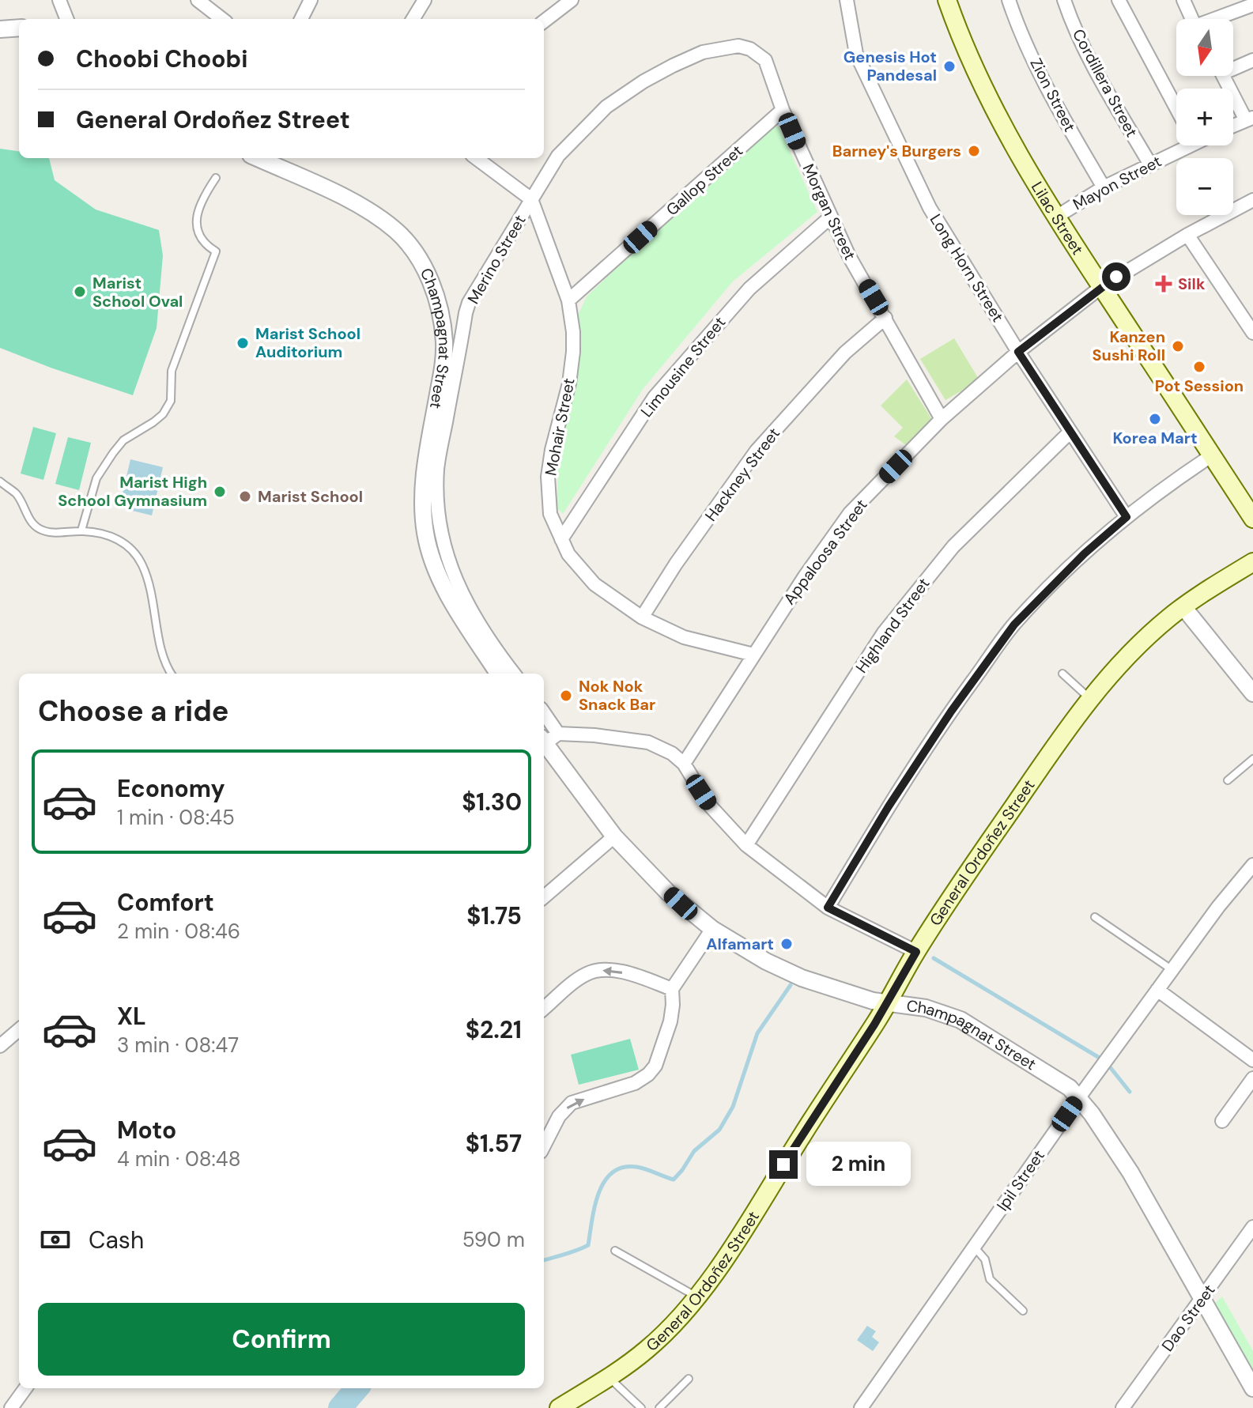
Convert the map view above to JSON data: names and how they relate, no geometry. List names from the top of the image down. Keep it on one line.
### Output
{"streets":{"main road":["Lilac Street","General Ordoñez Street"],"street":["Cordillera Street","Zion Street","Gallop Street","Mayon Street","Morgan Street","Merino Street","Long Horn Street","Champagnat Street","Limousine Street","Mohair Street","Hackney Street","Appaloosa Street","Highland Street","Ipil Street","Dao Street"]},"crossings":[["Cordillera Street","Mayon Street"],["Zion Street","Mayon Street"],["Gallop Street","Morgan Street"],["Gallop Street","Mohair Street"],["Mayon Street","Lilac Street"],["Morgan Street","Merino Street"],["Morgan Street","Limousine Street"],["Morgan Street","Mohair Street"],["Morgan Street","Hackney Street"],["Morgan Street","Appaloosa Street"],["Lilac Street","Appaloosa Street"],["Merino Street","Mohair Street"],["Long Horn Street","Appaloosa Street"],["Long Horn Street","Highland Street"],["Champagnat Street","General Ordoñez Street"],["Champagnat Street","Ipil Street"],["Champagnat Street","Dao Street"],["Limousine Street","Mohair Street"],["Mohair Street","Hackney Street"],["Mohair Street","Appaloosa Street"]],"places":{"other":["Genesis Hot Pandesal","Barney's Burgers","Marist School Oval","Marist School Auditorium","Kanzen Sushi Roll","Pot Session","Korea Mart","Marist High School Gymnasium","Marist School","Nok Nok Snack Bar","Alfamart"],"health":["Silk"]},"north":"bottom","page":{"map_buttons":["+","−"],"banner":["Choobi Choobi","General Ordoñez Street"],"heading":"Choose a ride","list":[{"name":"Economy","note":"1 min · 08:45","value":"$1.30"},{"name":"Comfort","note":"2 min · 08:46","value":"$1.75"},{"name":"XL","note":"3 min · 08:47","value":"$2.21"},{"name":"Moto","note":"4 min · 08:48","value":"$1.57"}],"bubble":"2 min","pay":["Cash","590 m"],"buttons":"Confirm"}}
